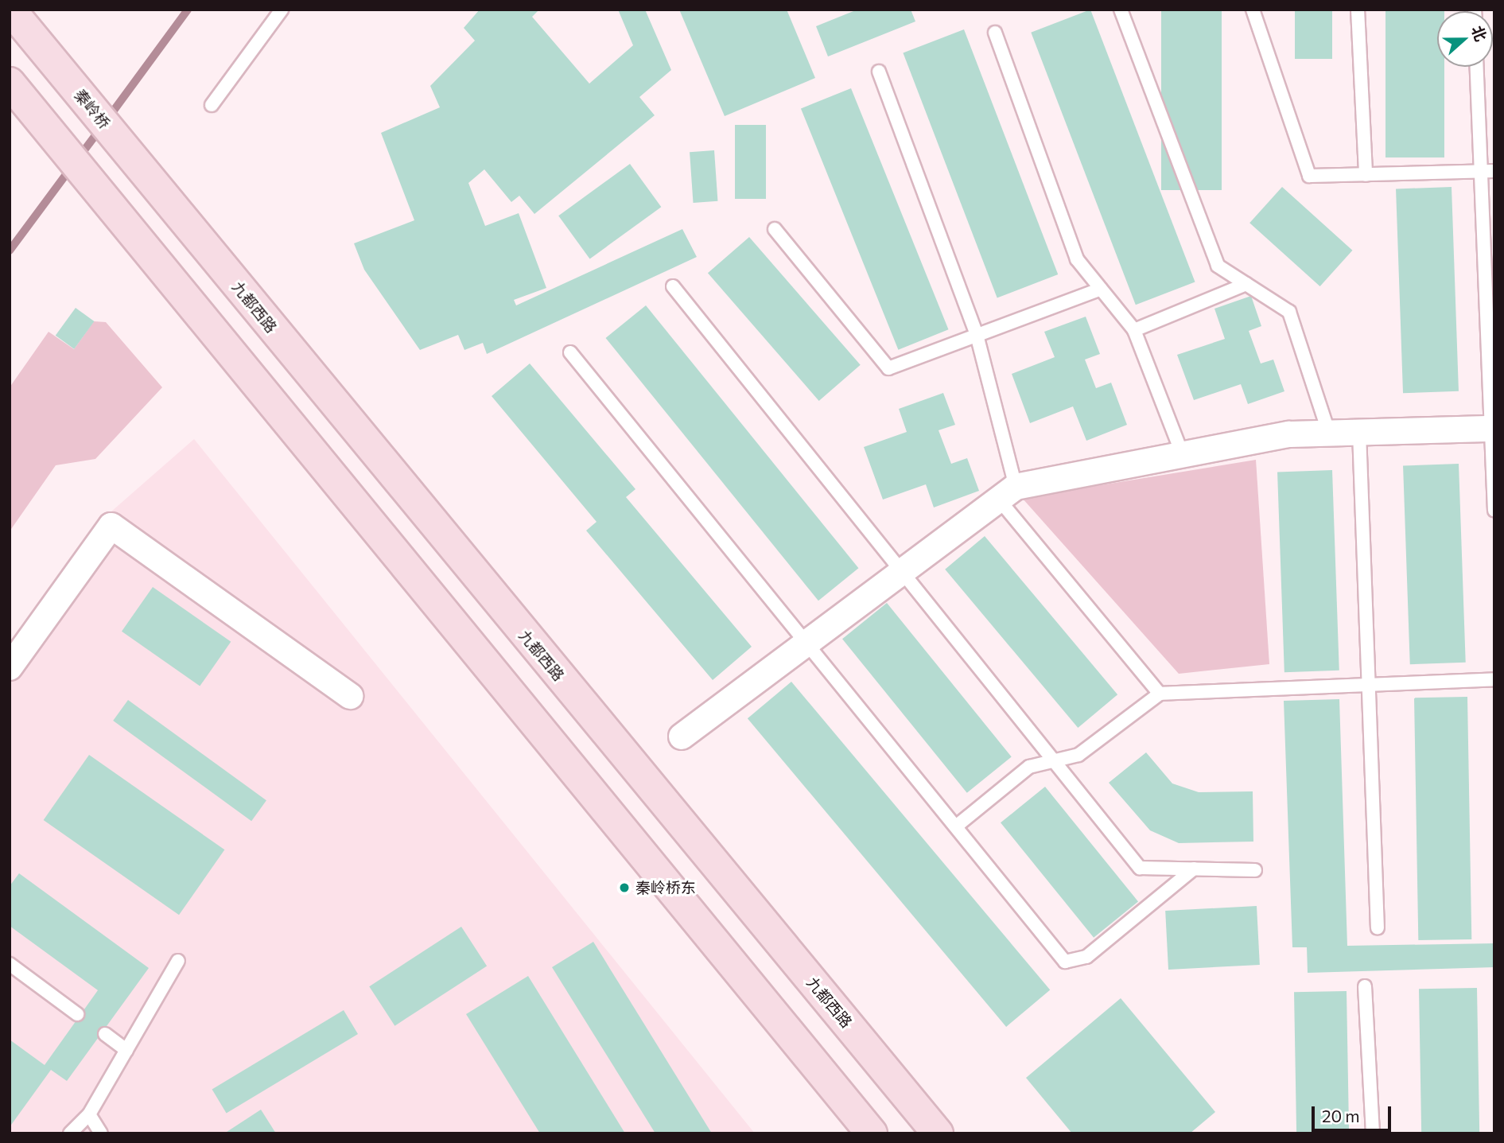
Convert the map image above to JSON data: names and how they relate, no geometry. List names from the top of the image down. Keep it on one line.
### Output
{"streets":{"main road":["秦岭桥","九都西路"]},"crossings":[["秦岭桥","九都西路"]],"places":["秦岭桥东"],"scale_bar":"20 m","north":"right"}
